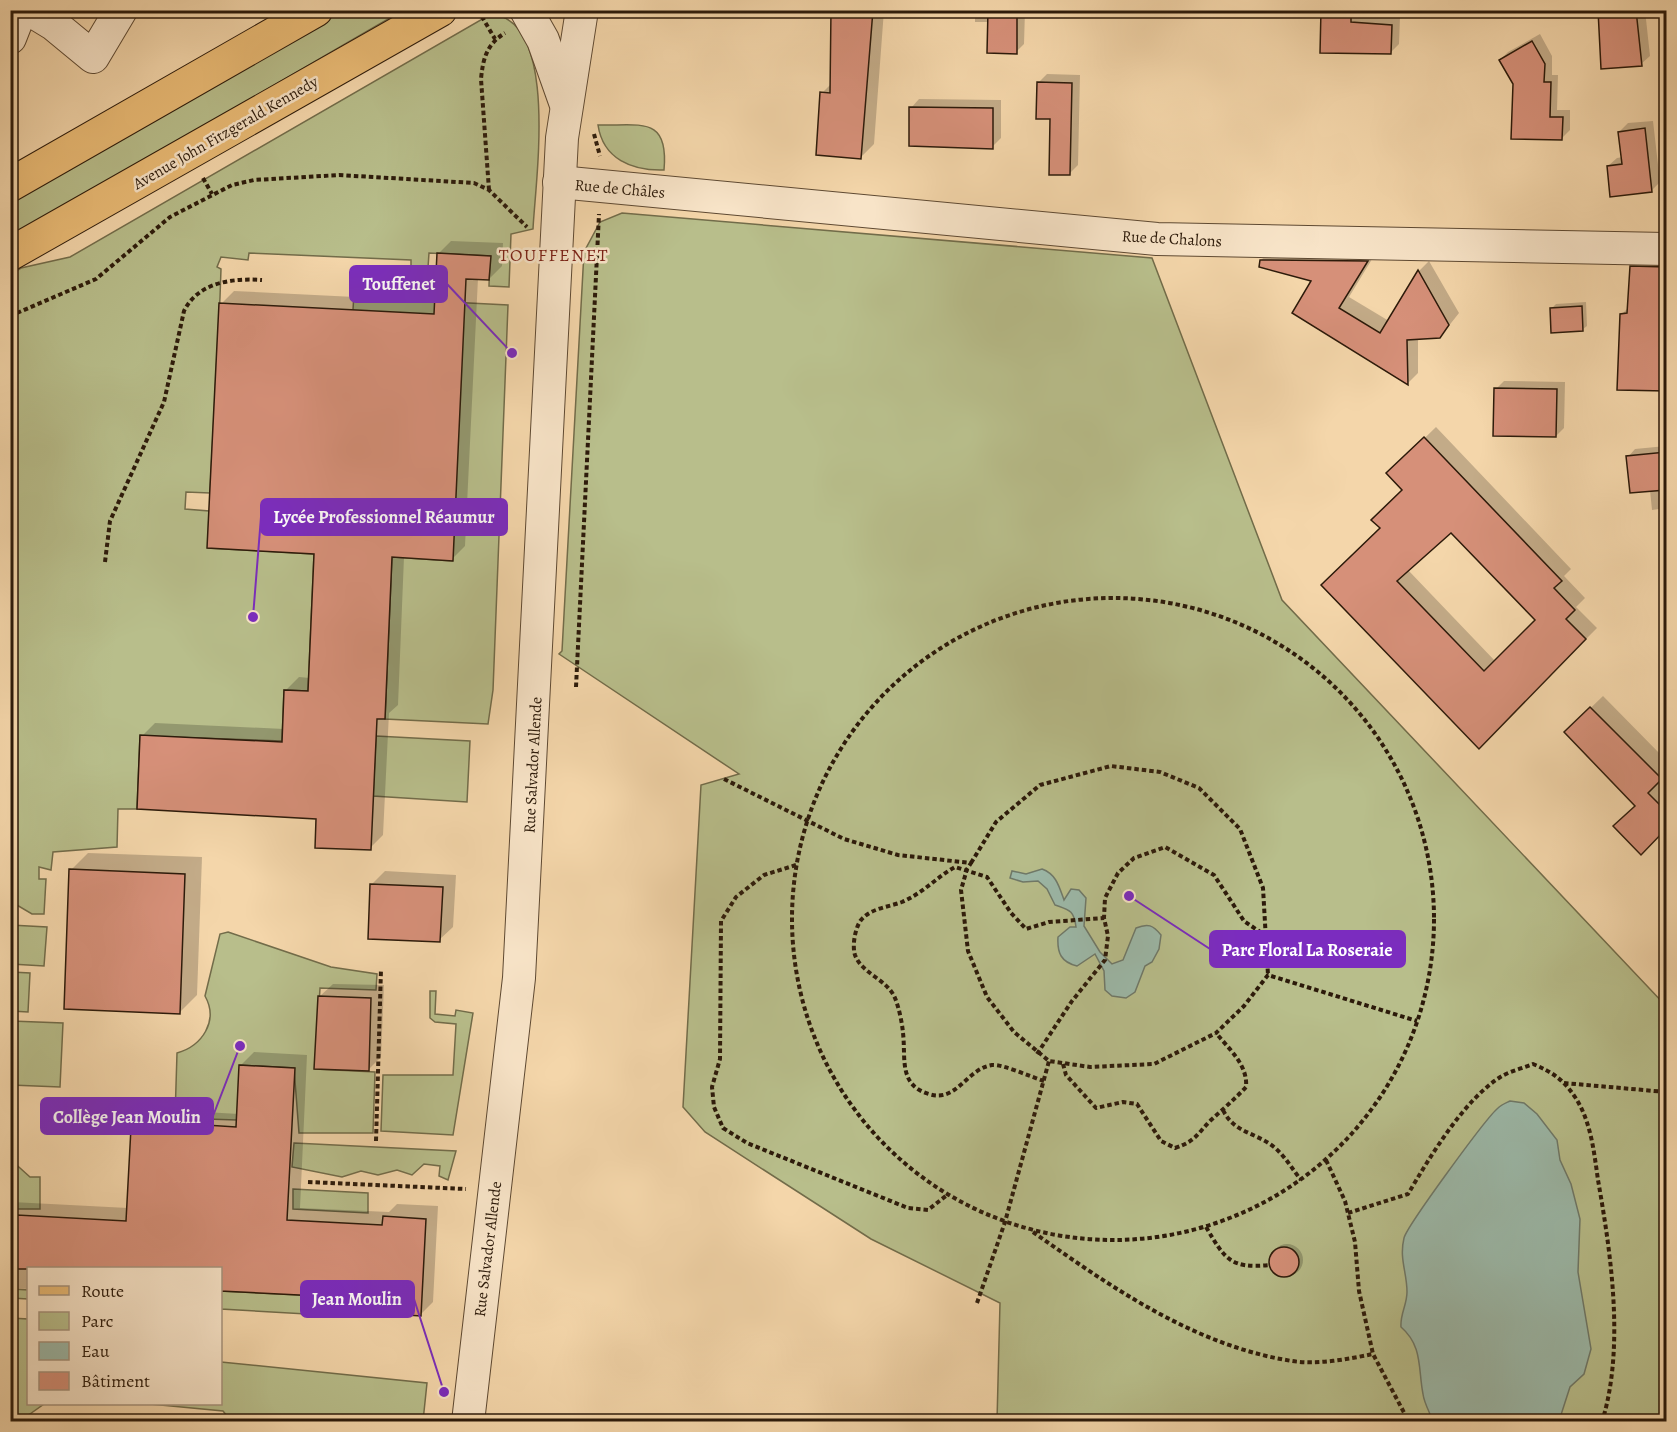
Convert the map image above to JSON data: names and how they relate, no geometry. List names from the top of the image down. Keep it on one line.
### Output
{"streets":{"main road":["Avenue John Fitzgerald Kennedy"],"street":["Rue de Châles","Rue de Chalons","Rue Salvador Allende"]},"crossings":[["Rue de Châles","Rue de Chalons"],["Rue de Châles","Rue Salvador Allende"]],"districts":["TOUFFENET"],"places":["Touffenet","Lycée Professionnel Réaumur","Parc Floral La Roseraie","Collège Jean Moulin","Jean Moulin"],"legend":["Route","Parc","Eau","Bâtiment"]}
